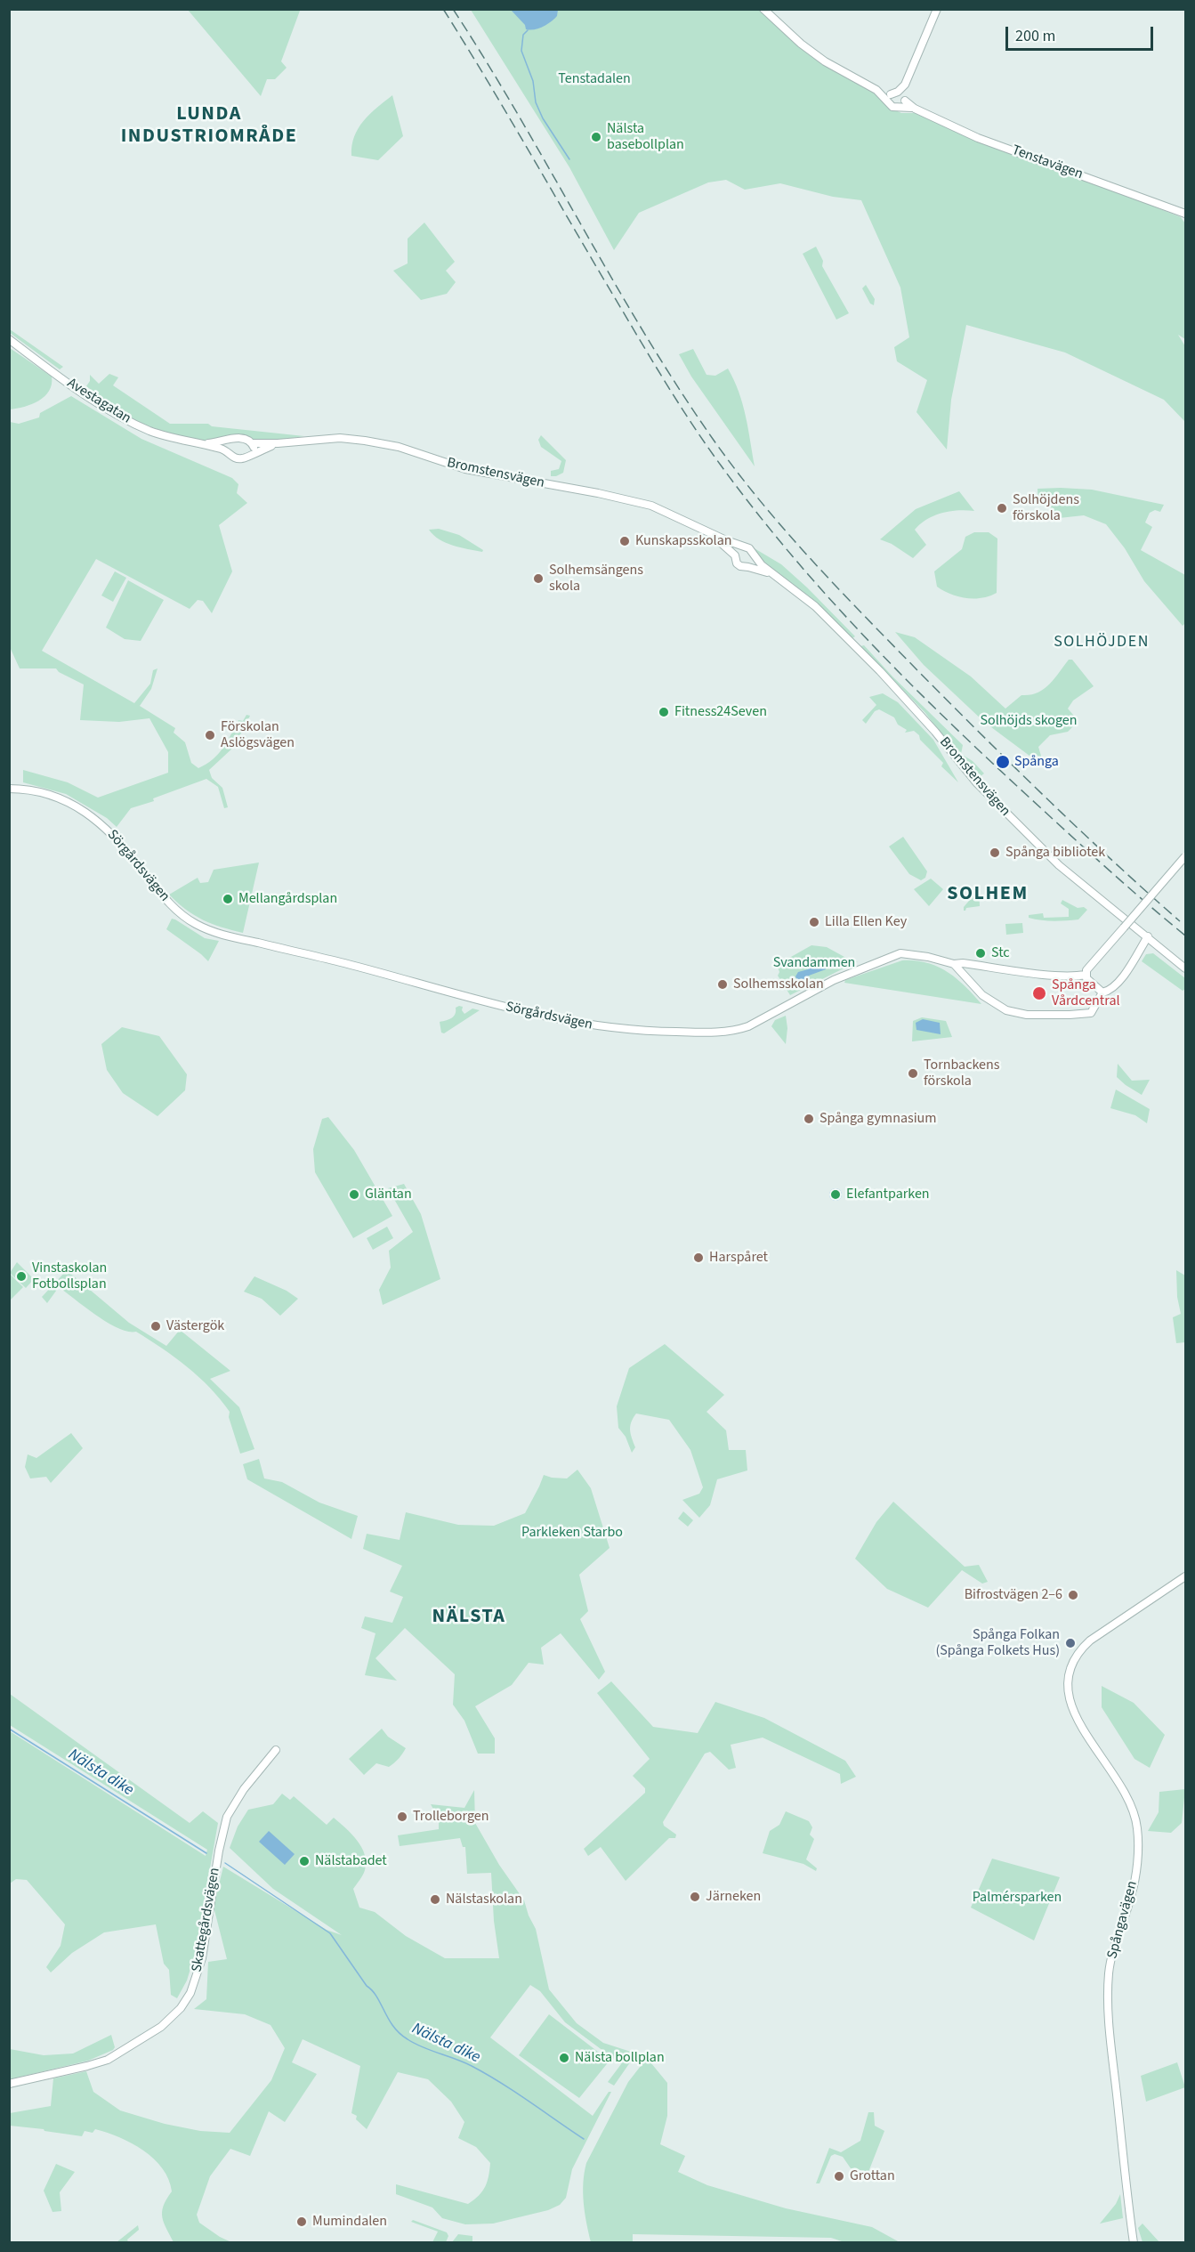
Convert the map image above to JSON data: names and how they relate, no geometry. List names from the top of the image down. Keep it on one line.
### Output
{"streets":{"street":["Tenstavägen","Avestagatan","Bromstensvägen","Sörgårdsvägen","Skattegårdsvägen","Spångavägen"]},"crossings":[["Avestagatan","Bromstensvägen"]],"districts":["LUNDA INDUSTRIOMRÅDE","SOLHÖJDEN","SOLHEM","NÄLSTA"],"water":["Nälsta dike"],"parks":["Tenstadalen","Solhöjds skogen","Svandammen","Parkleken Starbo","Palmérsparken"],"places":["Nälsta basebollplan","Solhöjdens förskola","Kunskapsskolan","Solhemsängens skola","Fitness24Seven","Förskolan Aslögsvägen","Spånga","Spånga bibliotek","Mellangårdsplan","Lilla Ellen Key","Stc","Solhemsskolan","Spånga Vårdcentral","Tornbackens förskola","Spånga gymnasium","Gläntan","Elefantparken","Harspåret","Vinstaskolan Fotbollsplan","Västergök","Bifrostvägen 2–6","Spånga Folkan (Spånga Folkets Hus)","Trolleborgen","Nälstabadet","Järneken","Nälstaskolan","Nälsta bollplan","Grottan","Mumindalen"],"scale_bar":"200 m"}
